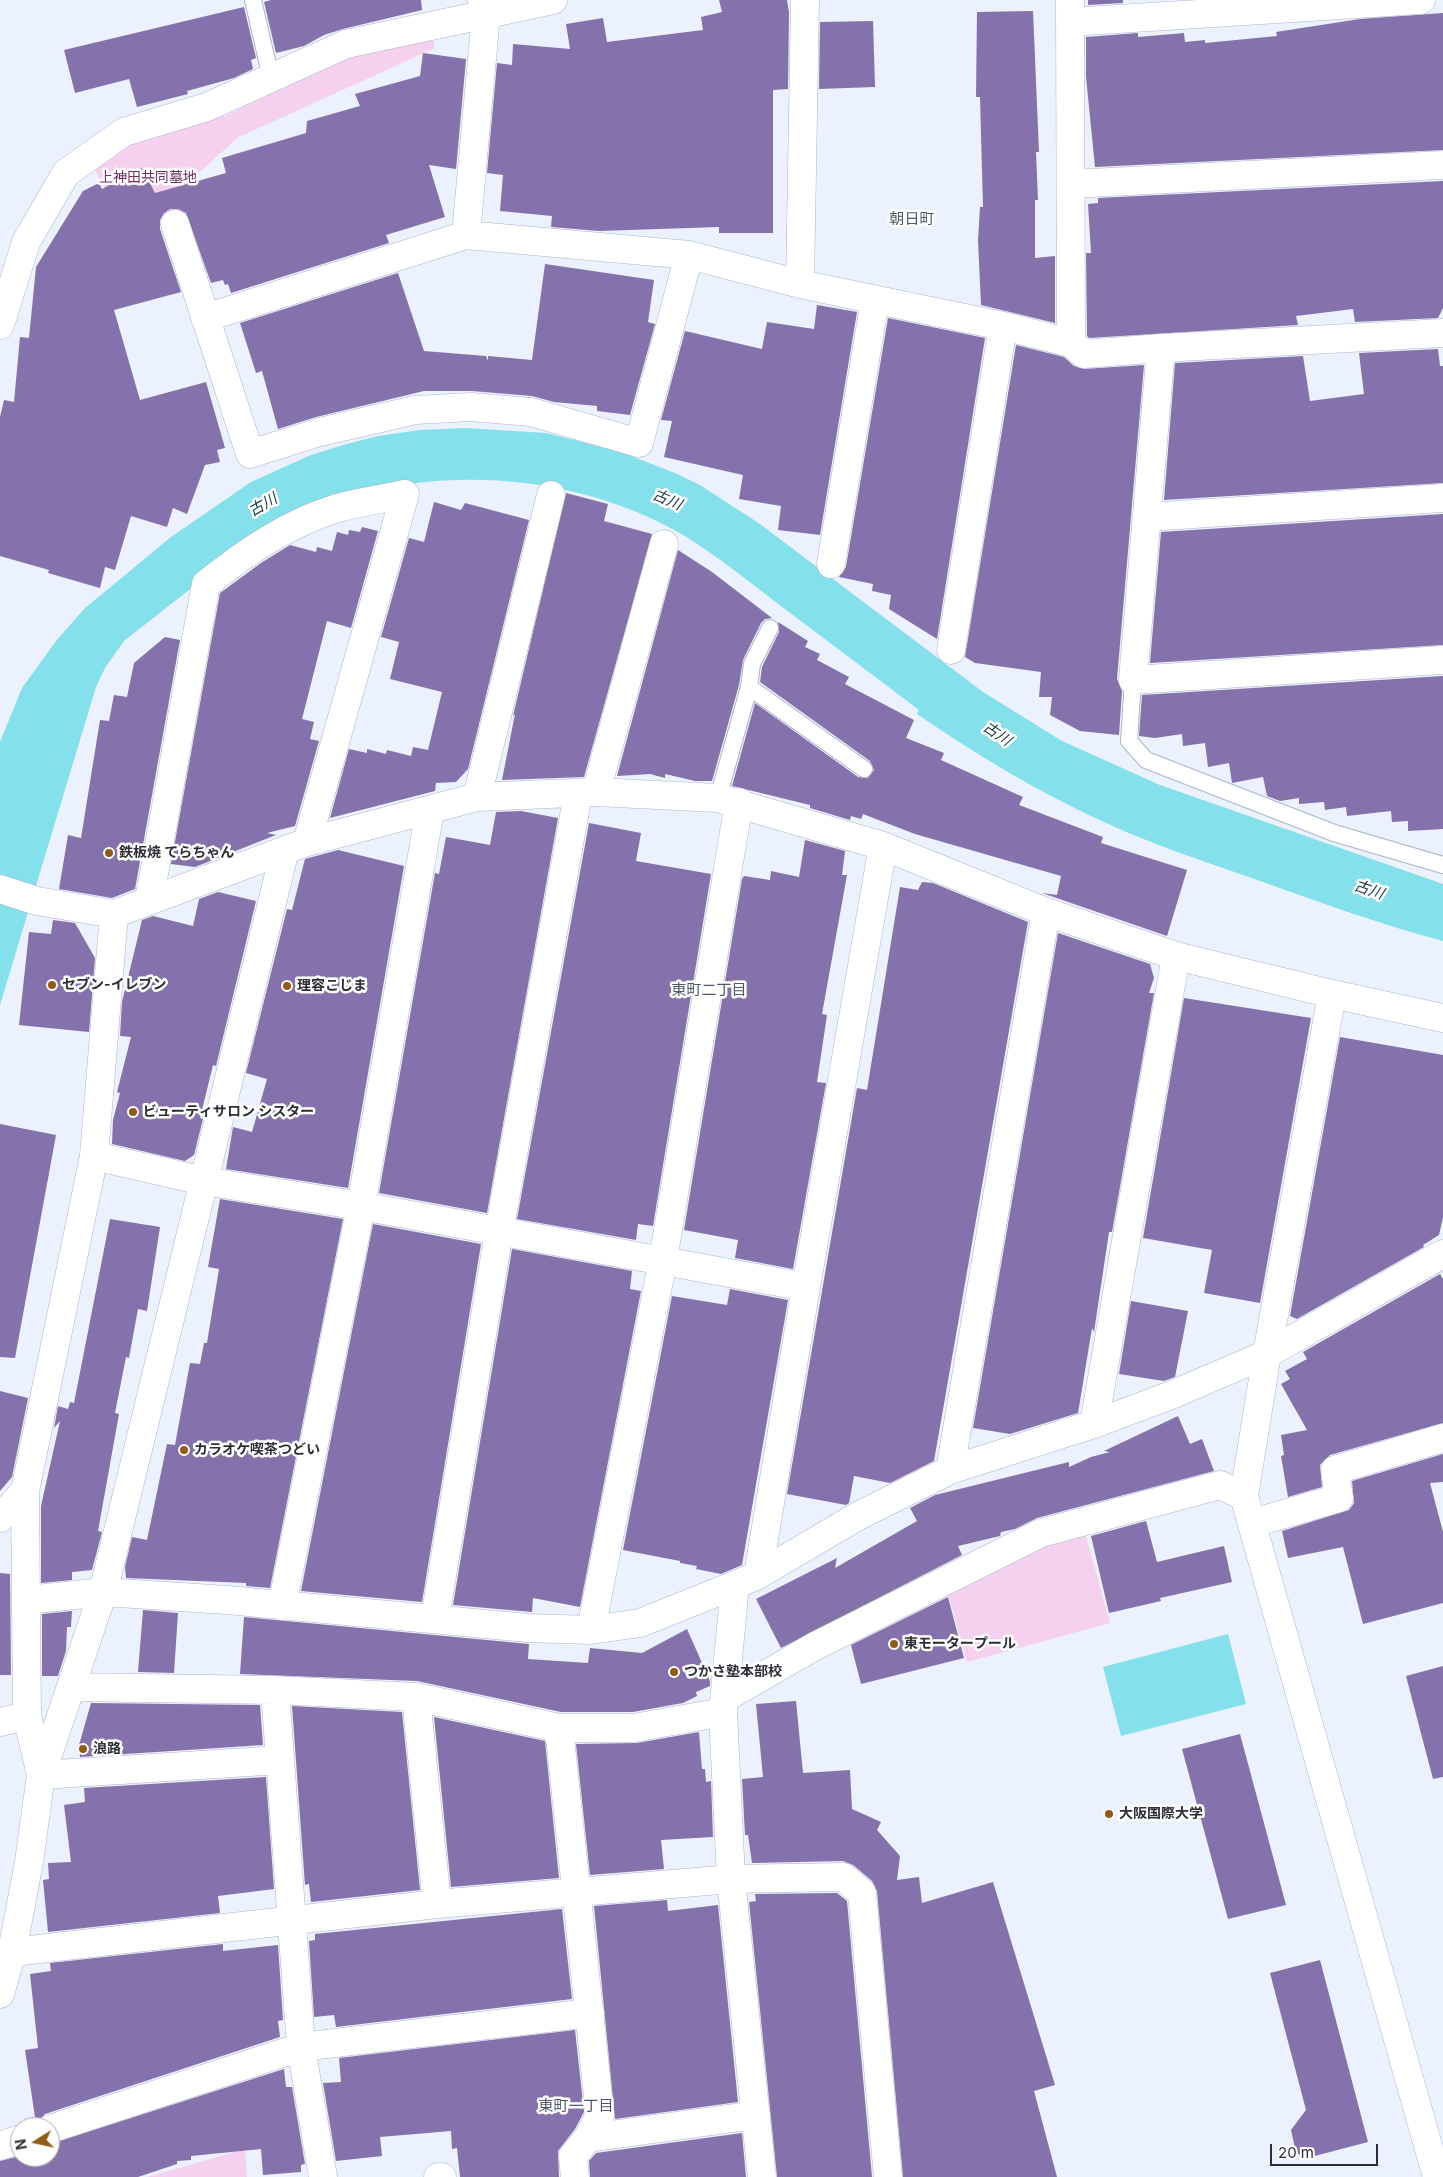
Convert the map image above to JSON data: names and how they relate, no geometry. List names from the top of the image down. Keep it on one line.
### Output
{"districts":["朝日町","東町二丁目","東町一丁目"],"water":["古川"],"parks":["上神田共同墓地"],"places":["鉄板焼 てらちゃん","セブン-イレブン","理容こじま","ビューティサロン シスター","カラオケ喫茶つどい","東モータープール","つかさ塾本部校","浪路","大阪国際大学"],"scale_bar":"20 m","north":"left"}
